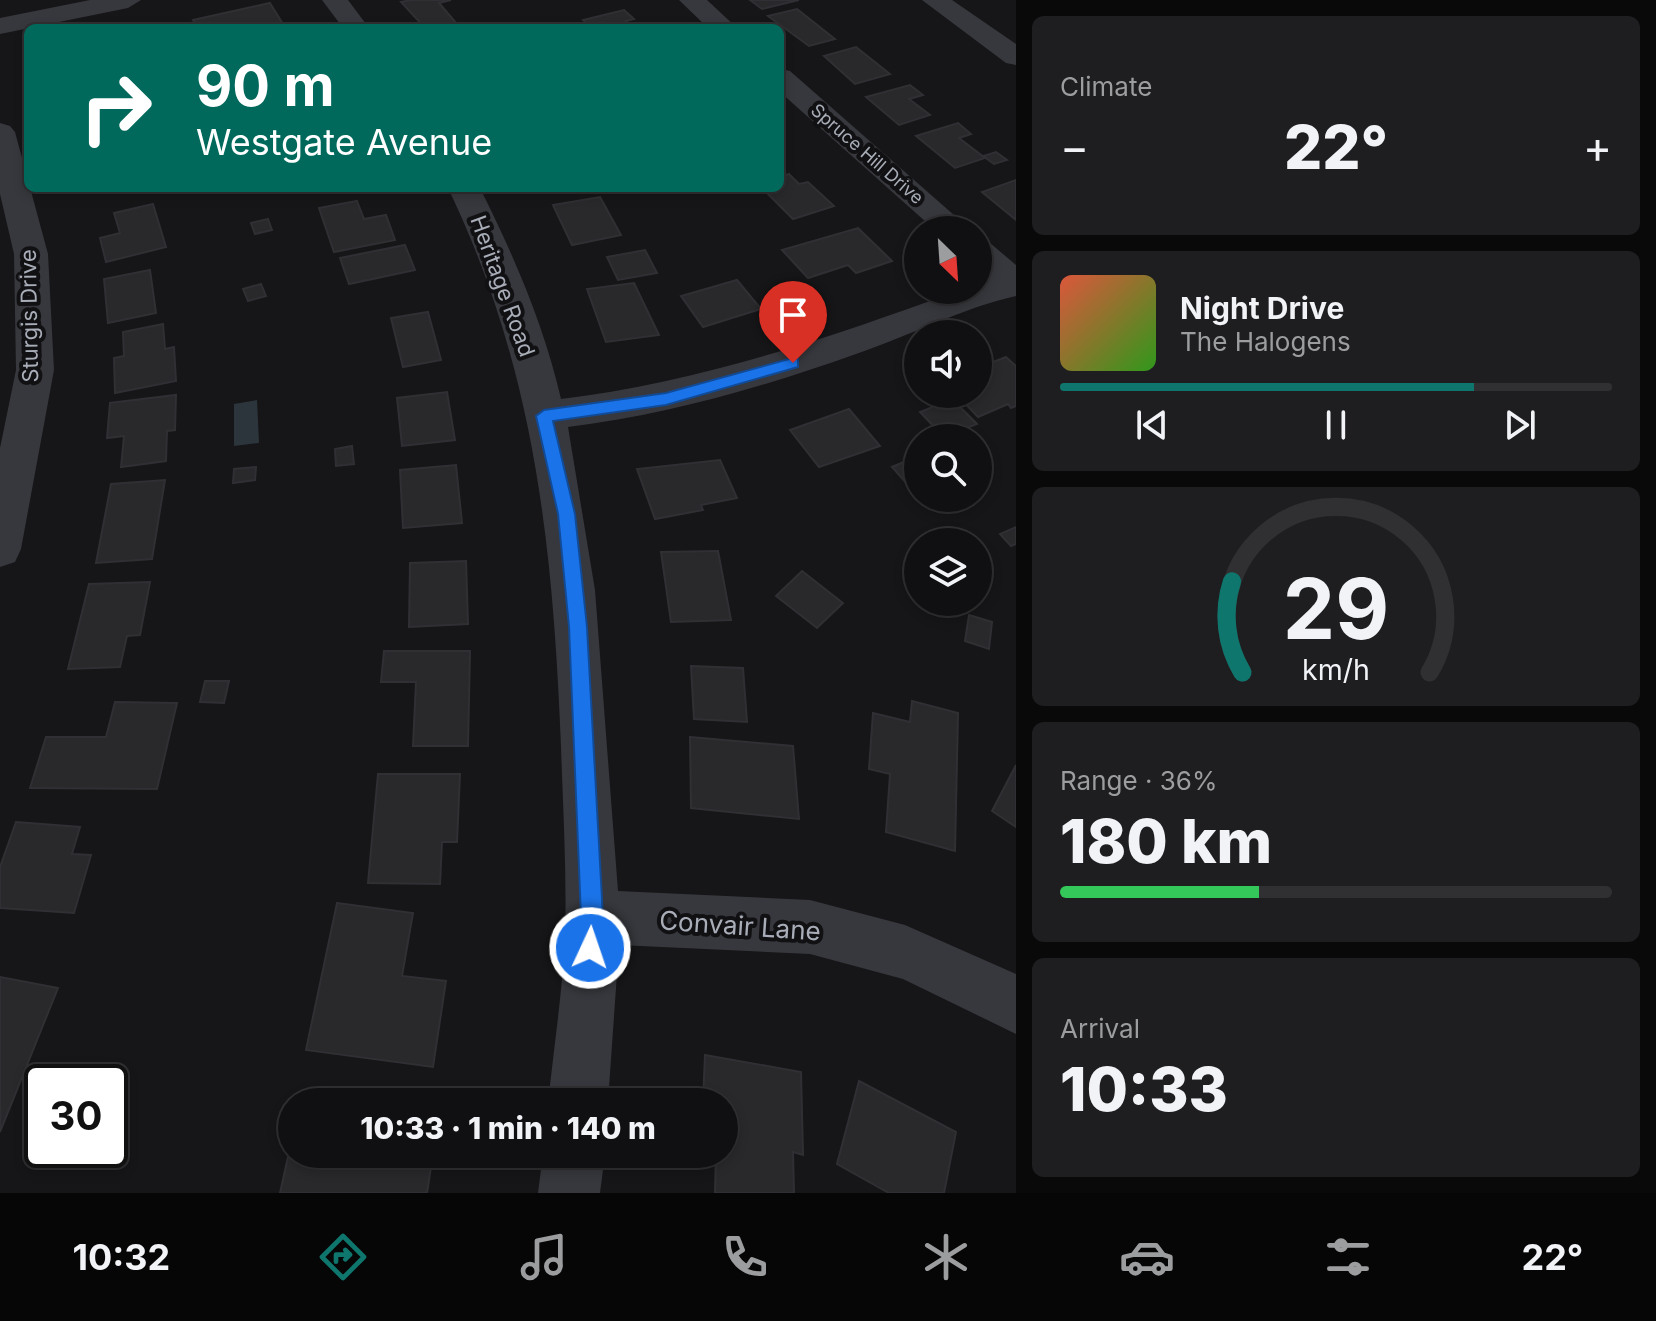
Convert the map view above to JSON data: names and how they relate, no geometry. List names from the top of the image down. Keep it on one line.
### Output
{"streets":{"street":["Spruce Hill Drive","Heritage Road","Sturgis Drive","Convair Lane"]},"crossings":[["Heritage Road","Convair Lane"]],"north":"bottom right","page":{"tile":["Climate",["Range · 36%","180 km"],["Arrival","10:33"]],"turn":["90 m","Westgate Avenue"],"heat":["−","22°","+"],"song":["Night Drive","The Halogens"],"limit":"30","trip":"10:33 · 1 min · 140 m","tabs":["10:32","22°"],"gauge":["29","km/h"]}}
